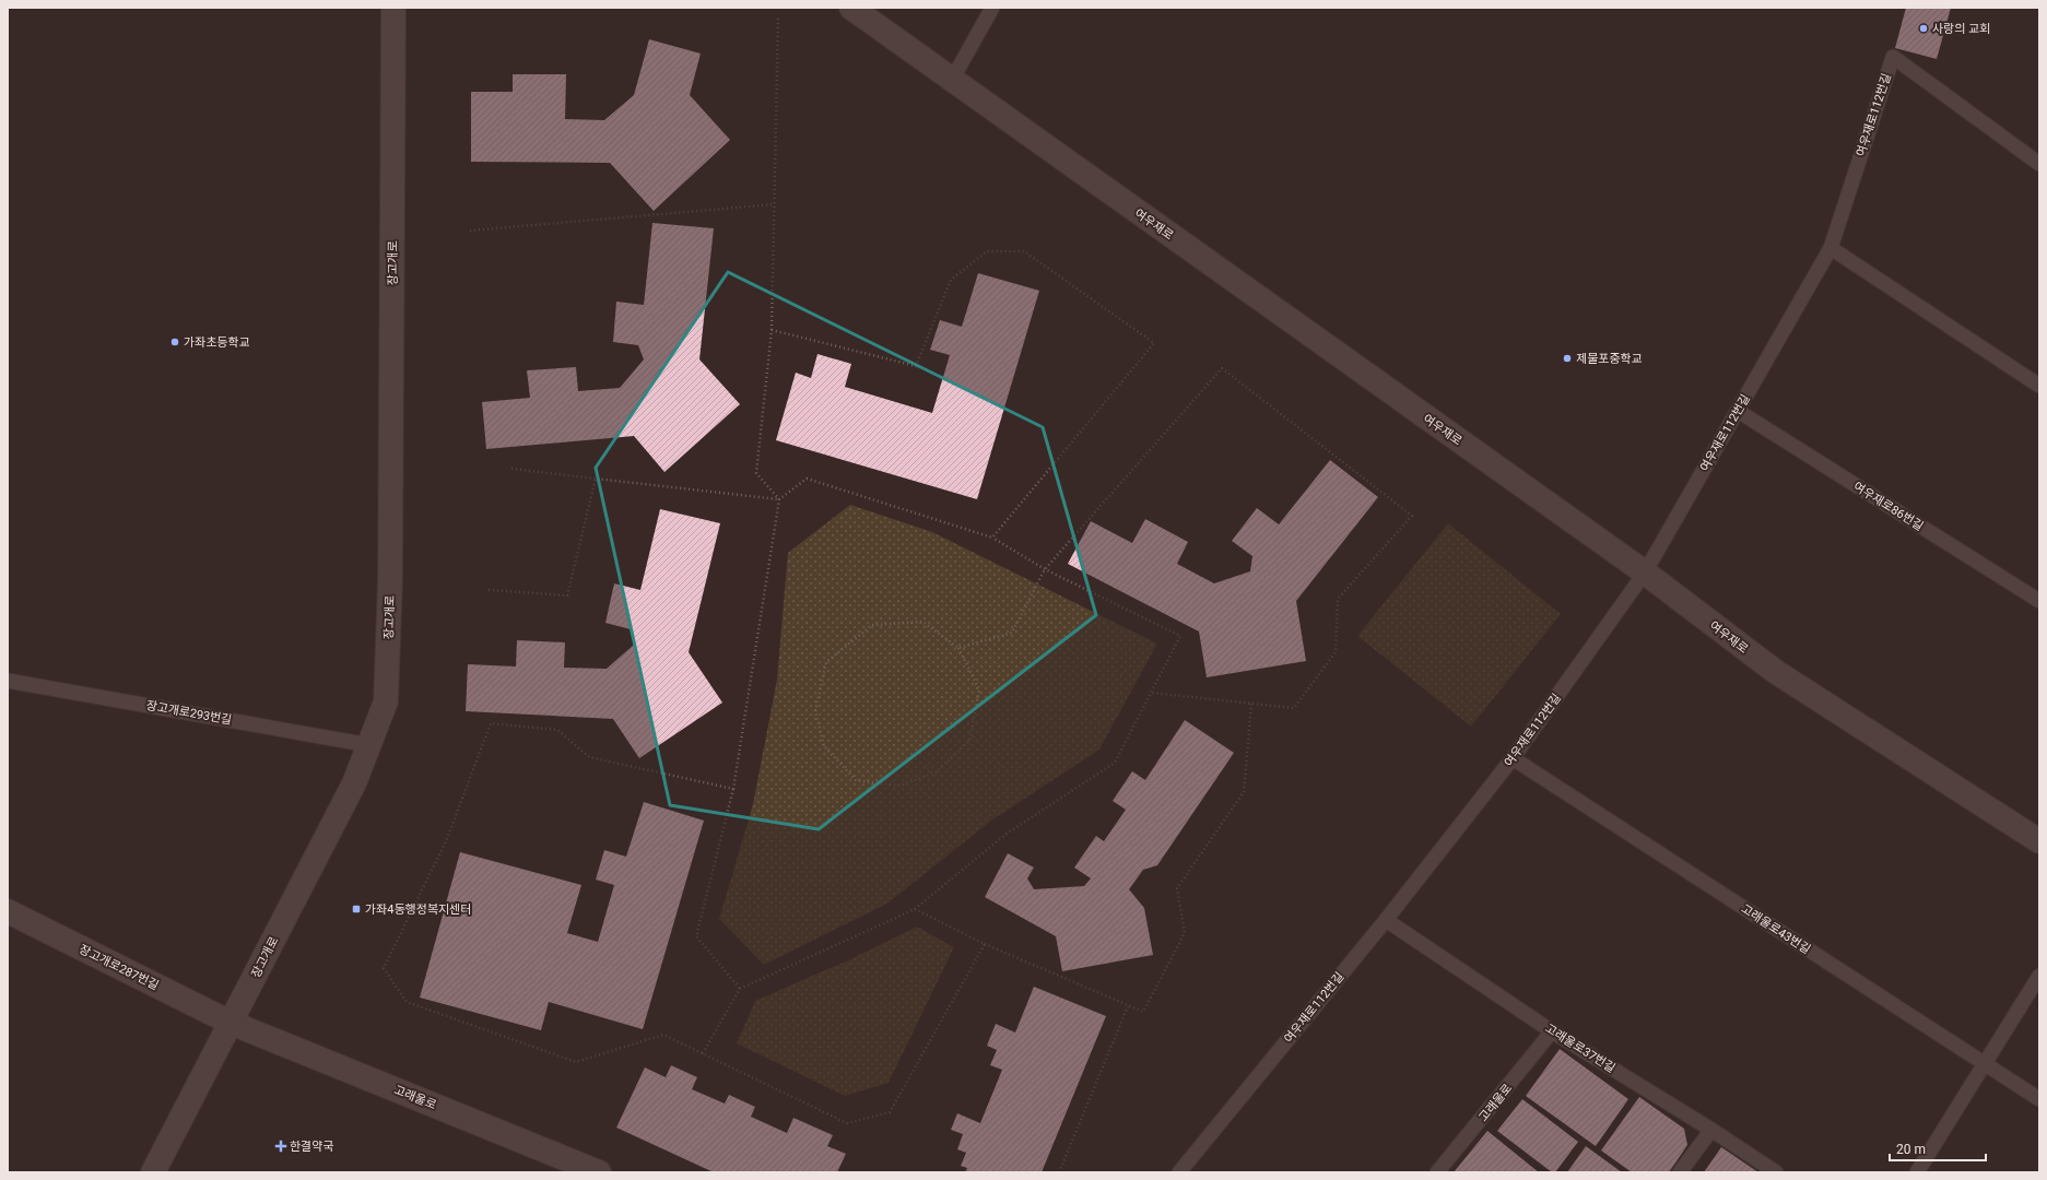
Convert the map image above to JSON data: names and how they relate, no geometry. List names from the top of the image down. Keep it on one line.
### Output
{"streets":{"street":["여우재로","장고개로","장고개로287번길","고래울로"],"lane":["여우재로112번길","여우재로86번길","장고개로293번길","고래울로43번길","고래울로37번길"]},"crossings":[["여우재로112번길","여우재로"],["여우재로112번길","여우재로86번길"],["여우재로112번길","고래울로43번길"],["여우재로112번길","고래울로37번길"],["장고개로","장고개로293번길"],["장고개로","장고개로287번길"],["장고개로","고래울로"],["장고개로287번길","고래울로"],["고래울로37번길","고래울로"]],"places":{"other":["사랑의 교회","가좌초등학교","제물포중학교"],"transit":["가좌4동행정복지센터"],"health":["한결약국"]},"scale_bar":"20 m"}
